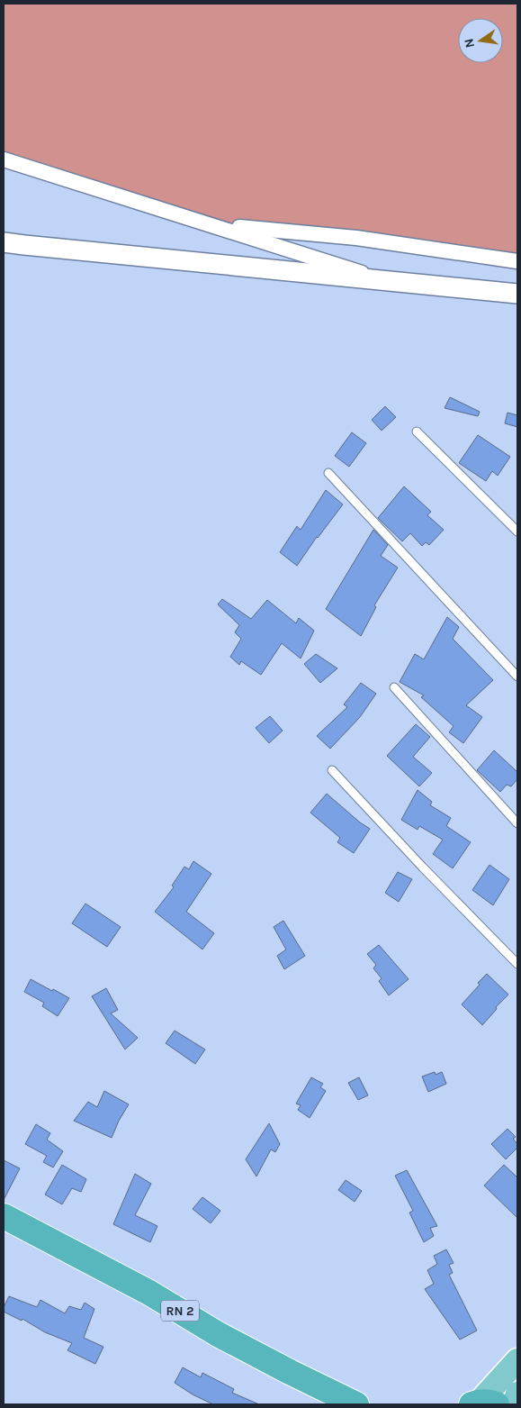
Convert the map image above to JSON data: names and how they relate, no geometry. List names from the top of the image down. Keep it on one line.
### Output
{"streets":{"highway":["RN 2"]},"north":"left"}
